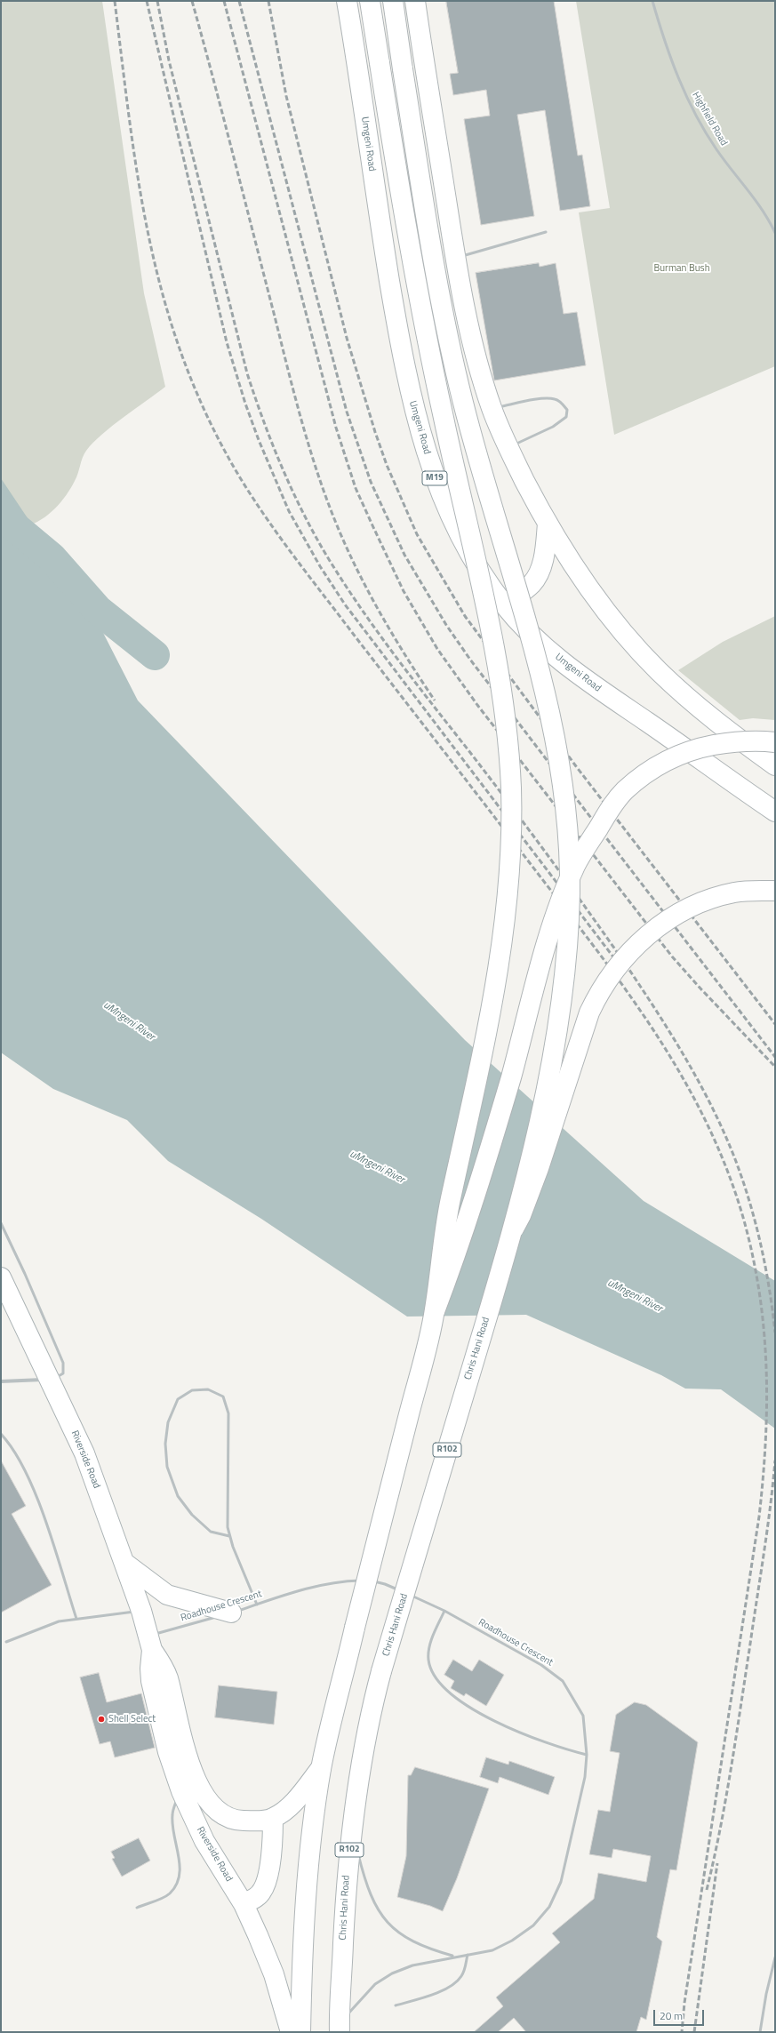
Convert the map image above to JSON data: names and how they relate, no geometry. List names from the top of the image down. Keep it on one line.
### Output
{"streets":{"main road":["Umgeni Road","M19","Chris Hani Road","R102","Riverside Road"],"lane":["Highfield Road","Roadhouse Crescent"]},"crossings":[["Chris Hani Road","Roadhouse Crescent"],["Riverside Road","Roadhouse Crescent"]],"water":["uMngeni River"],"parks":["Burman Bush"],"places":["Shell Select"],"scale_bar":"20 m"}
